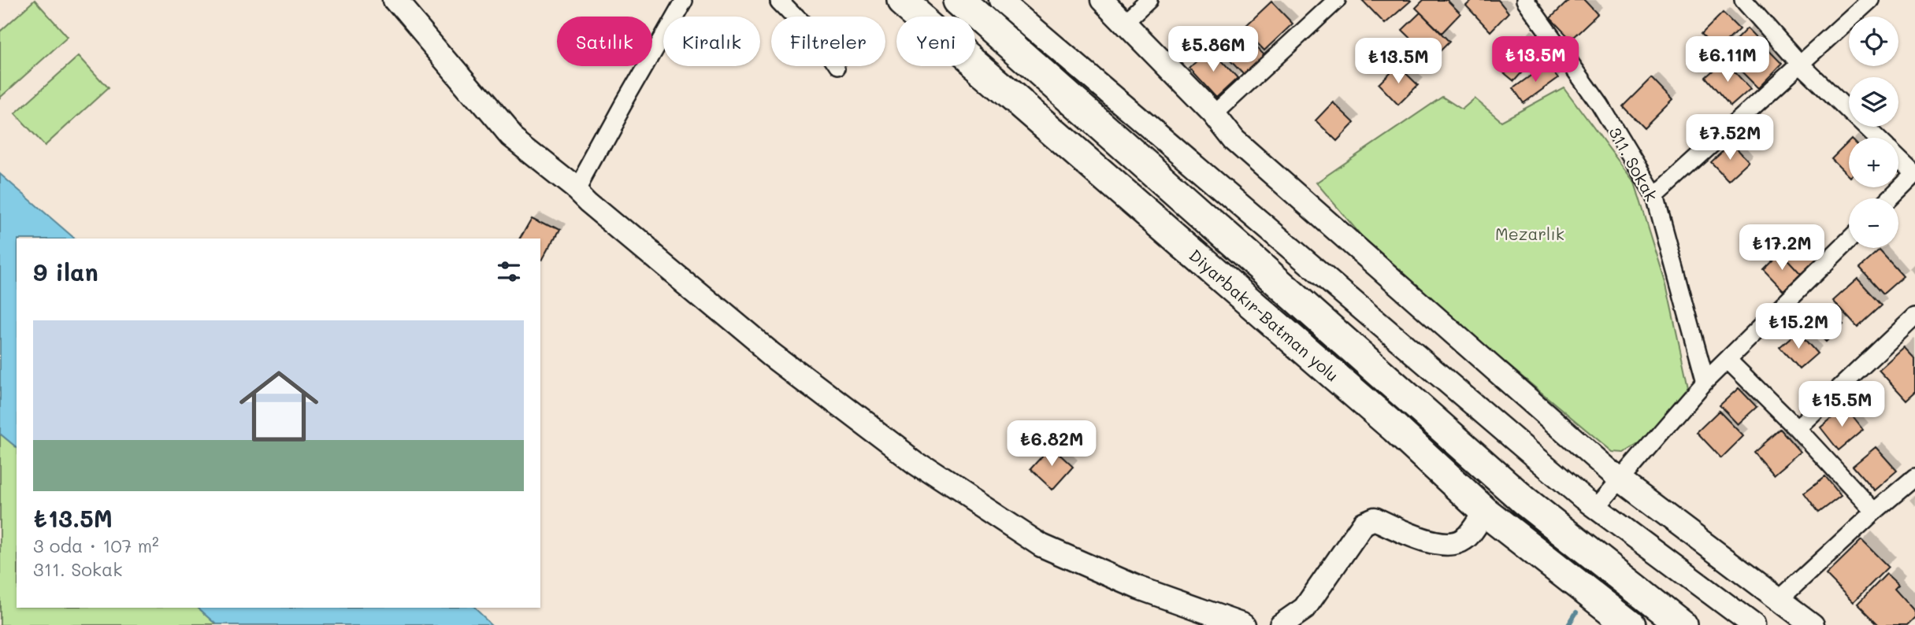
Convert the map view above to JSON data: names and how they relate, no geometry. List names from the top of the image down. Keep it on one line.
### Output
{"streets":{"highway":["Diyarbakır-Batman yolu"],"street":["311. Sokak"]},"parks":["Mezarlık"],"page":{"map_buttons":["+","−"],"chip":["Satılık","Kiralık","Filtreler","Yeni"],"price":["₺5.86M","₺13.5M","₺6.11M","₺13.5M","₺7.52M","₺17.2M","₺15.2M","₺15.5M","₺6.82M"],"heading":"9 ilan","list":[{"name":"₺13.5M","note":"3 oda · 107 m² · 311. Sokak"}]}}
